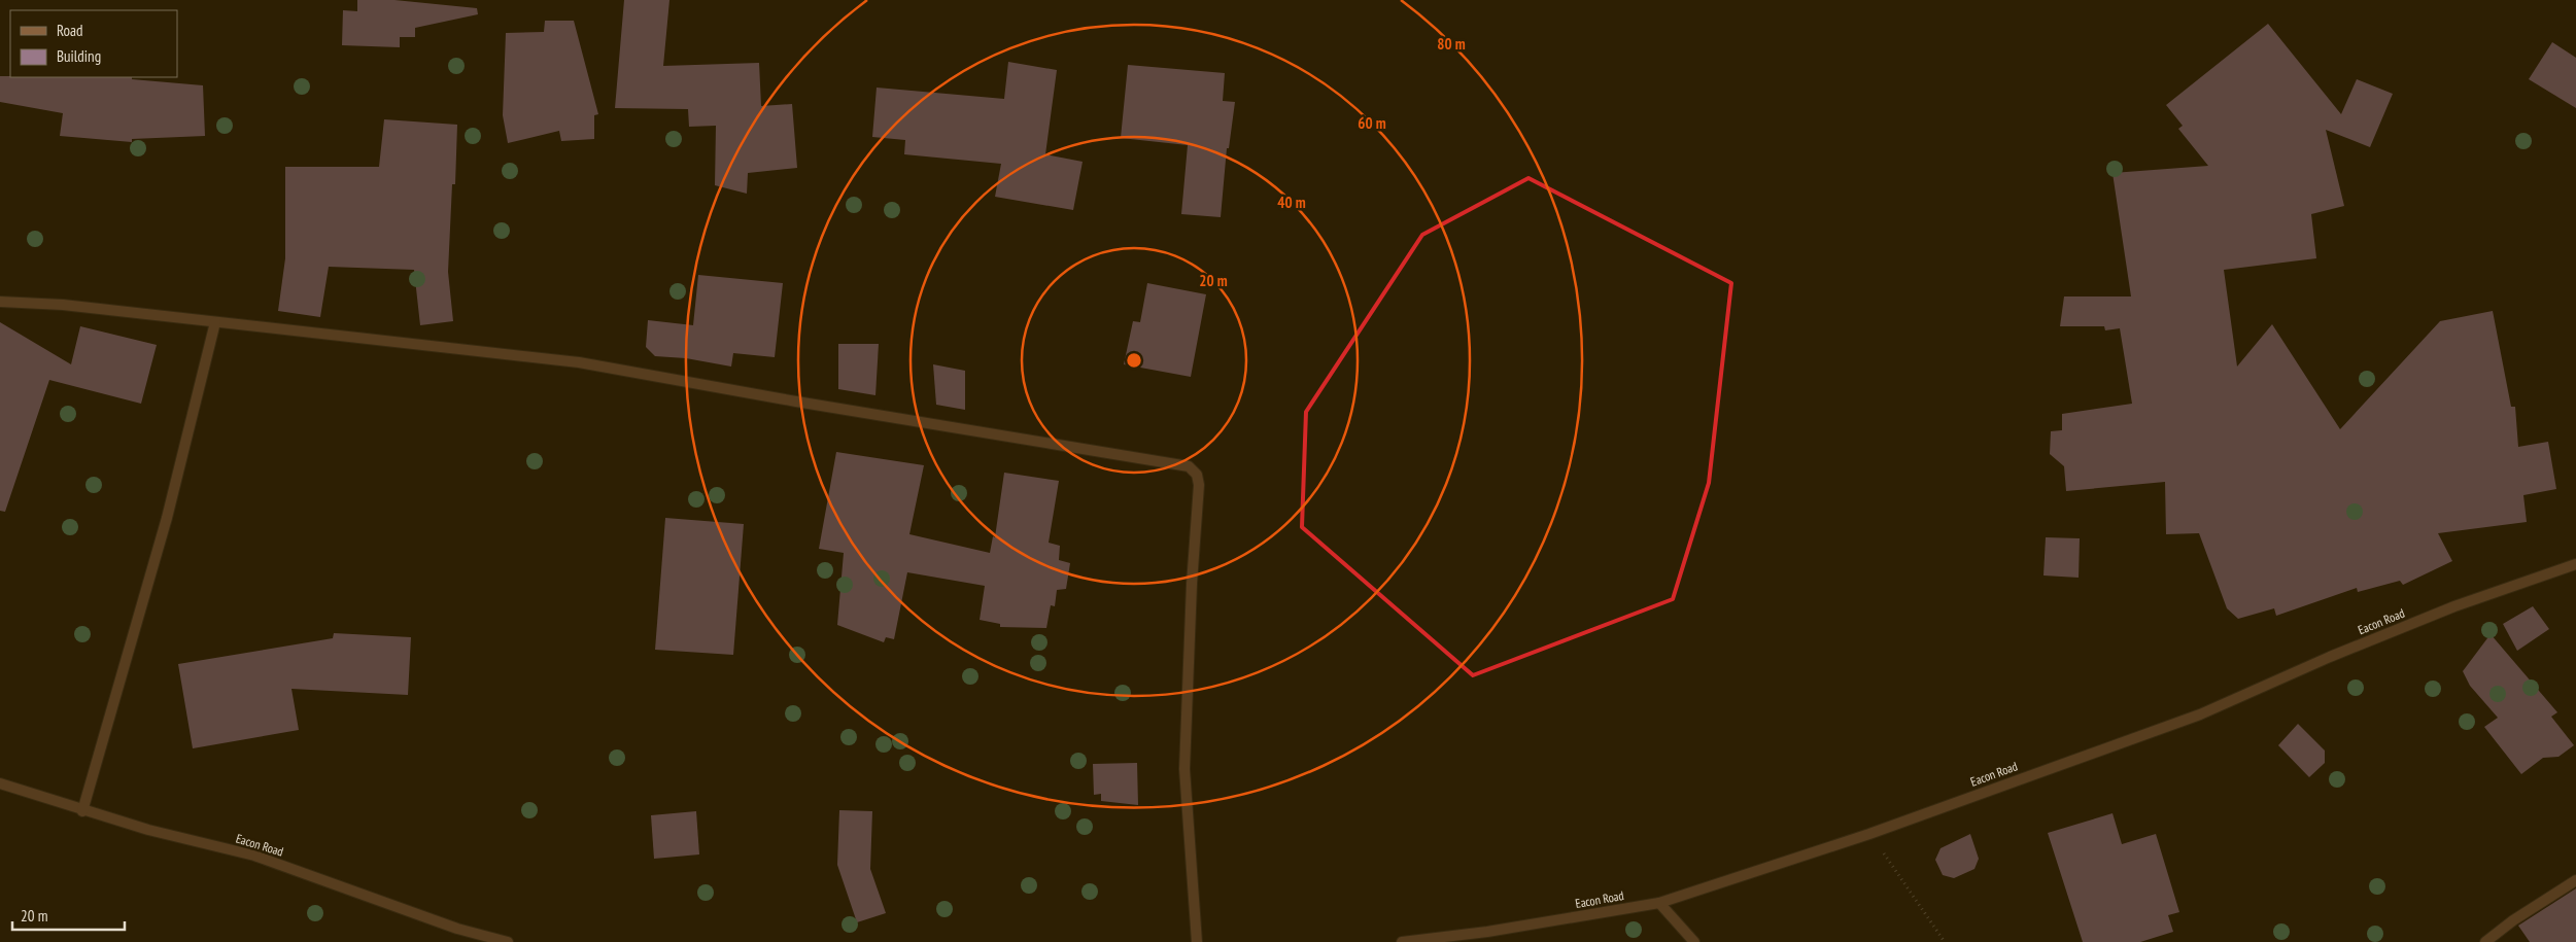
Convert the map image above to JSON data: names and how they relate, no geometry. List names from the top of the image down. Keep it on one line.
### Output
{"streets":{"street":["Eacon Road"]},"legend":["Road","Building"],"scale_bar":"20 m","rings":["80 m","60 m","40 m","20 m"]}
